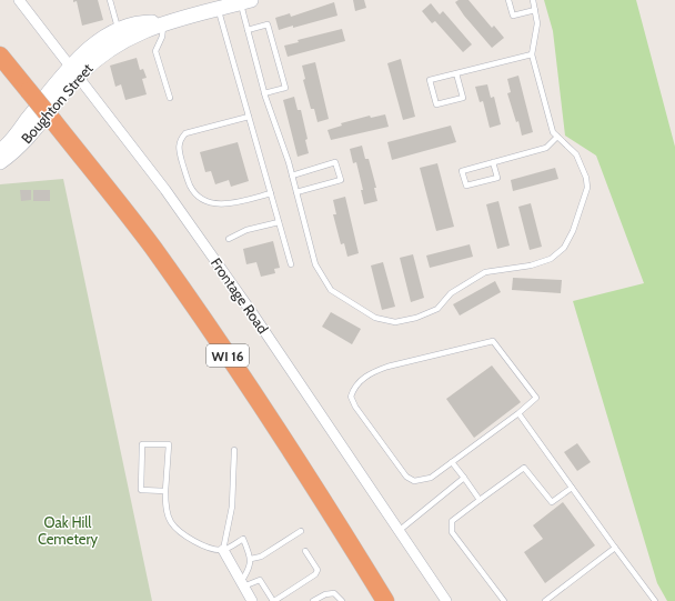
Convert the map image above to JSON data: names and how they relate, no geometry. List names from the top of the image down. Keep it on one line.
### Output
{"streets":{"highway":["WI 16"],"street":["Boughton Street","Frontage Road"]},"crossings":[["Boughton Street","Frontage Road"]],"parks":["Oak Hill Cemetery"]}
